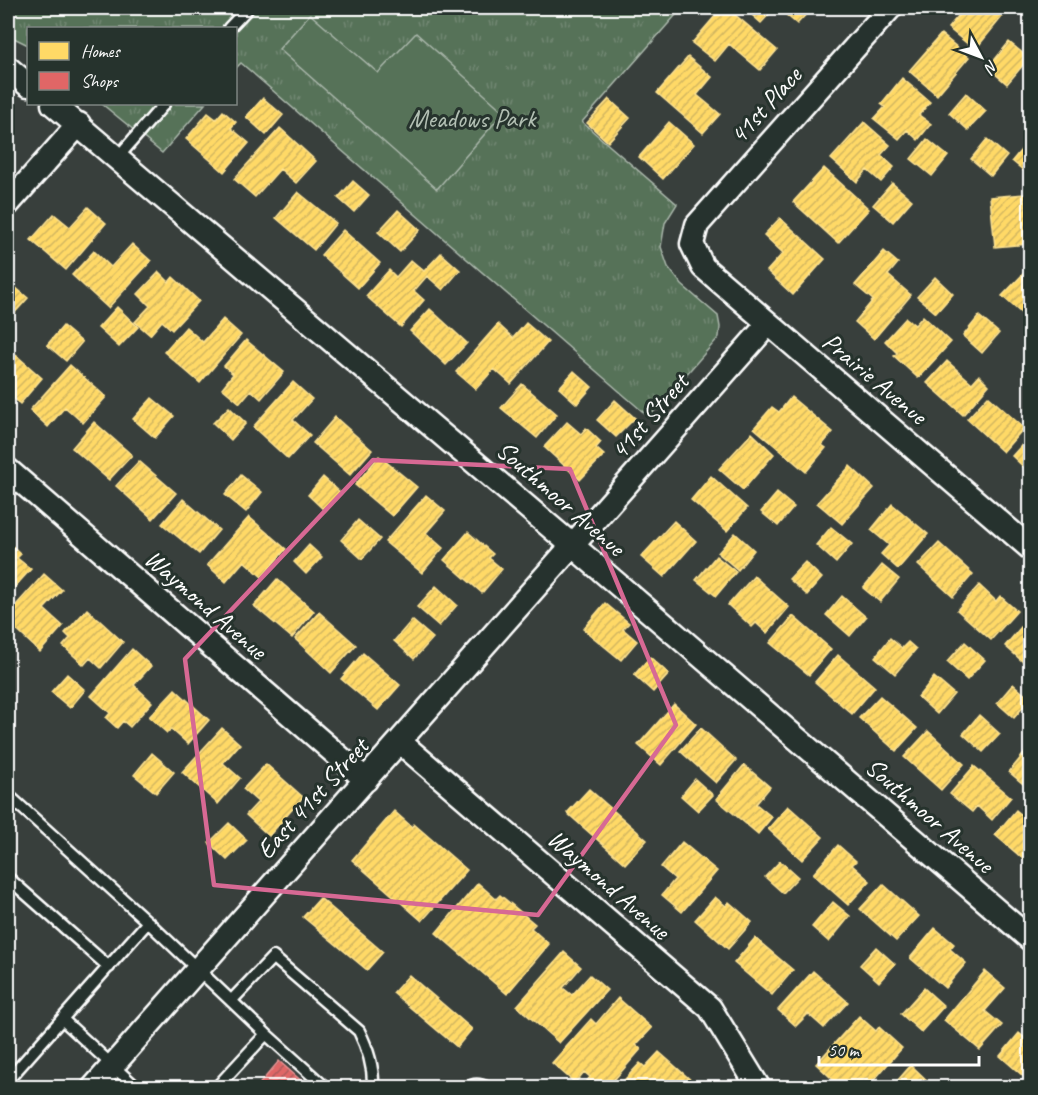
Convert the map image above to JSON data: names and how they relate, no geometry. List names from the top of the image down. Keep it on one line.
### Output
{"streets":{"street":["41st Place","Prairie Avenue","41st Street","Southmoor Avenue","Waymond Avenue","East 41st Street"]},"crossings":[["41st Place","Prairie Avenue"],["Prairie Avenue","41st Street"],["41st Street","Southmoor Avenue"],["41st Street","East 41st Street"],["Southmoor Avenue","East 41st Street"],["Waymond Avenue","East 41st Street"]],"parks":["Meadows Park"],"legend":["Homes","Shops"],"scale_bar":"50 m","north":"bottom right"}
